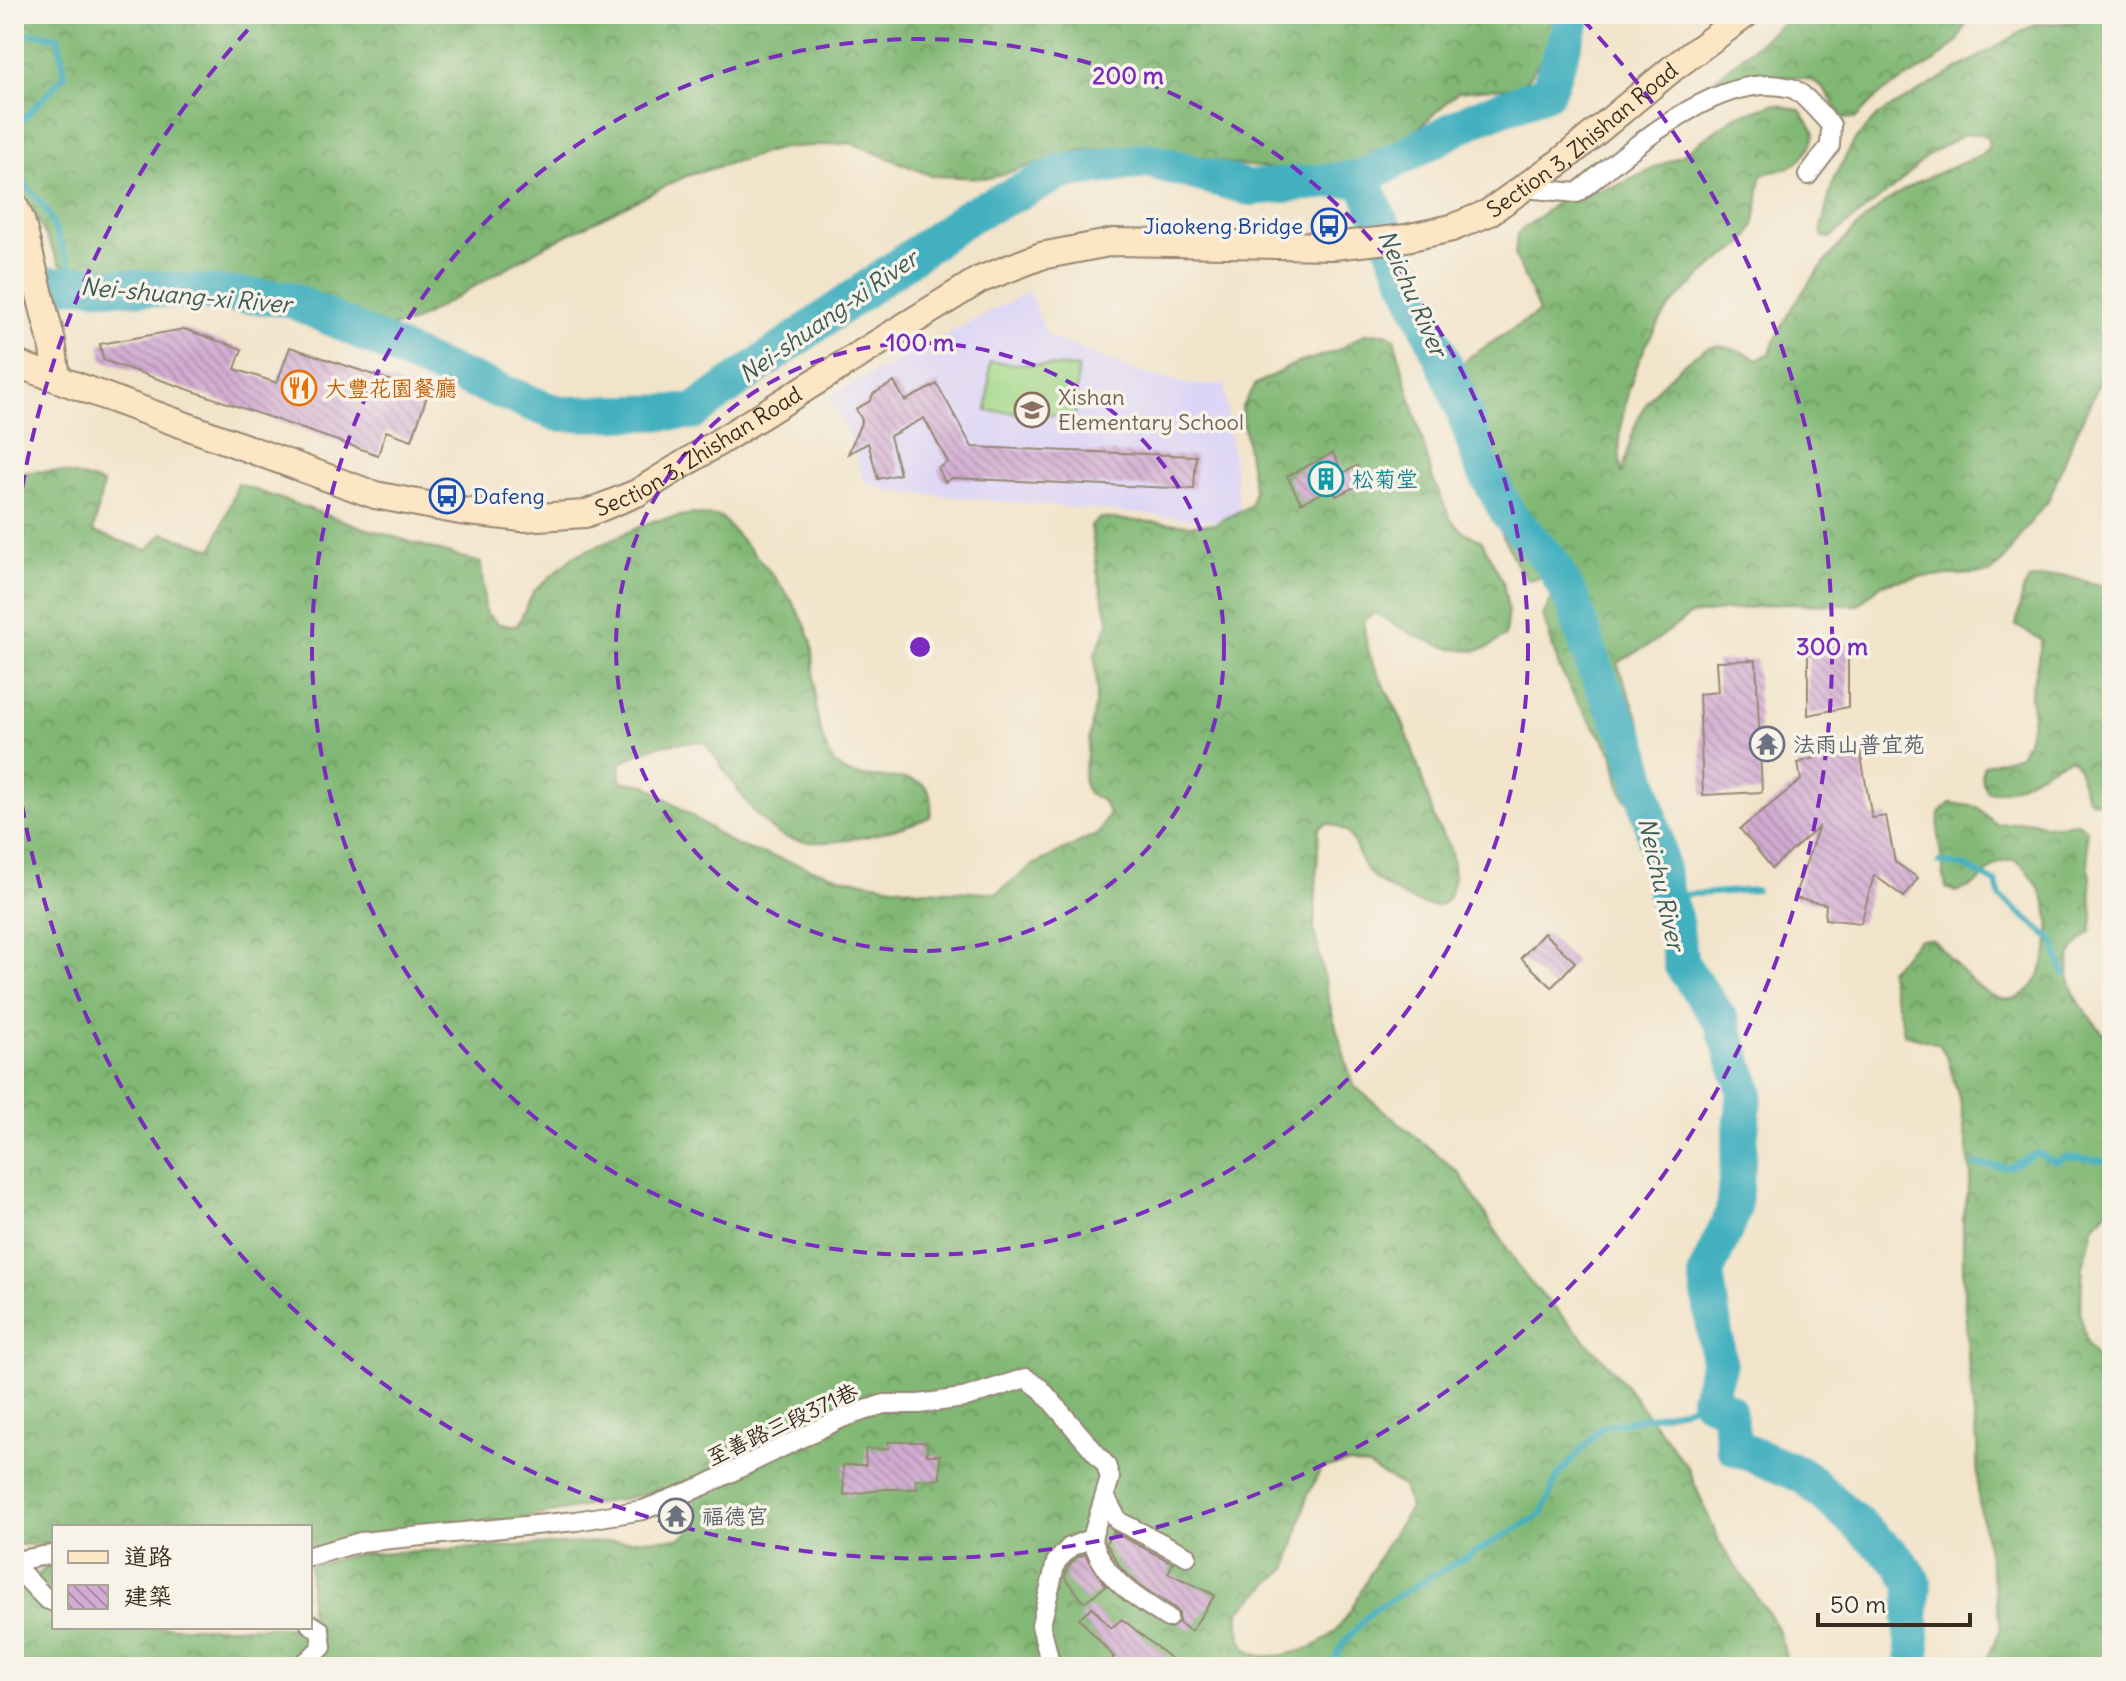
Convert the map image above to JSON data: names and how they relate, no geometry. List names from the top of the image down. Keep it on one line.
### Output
{"streets":{"street":["Section 3, Zhishan Road","至善路三段371巷"]},"water":["Neichu River","Nei-shuang-xi River"],"places":{"bus stop":["Jiaokeng Bridge","Dafeng"],"restaurant":["大豐花園餐廳"],"school or university":["Xishan Elementary School"],"building":["松菊堂"],"temple":["法雨山普宜苑","福德宮"]},"legend":["道路","建築"],"scale_bar":"50 m","rings":["200 m","100 m","300 m"]}
